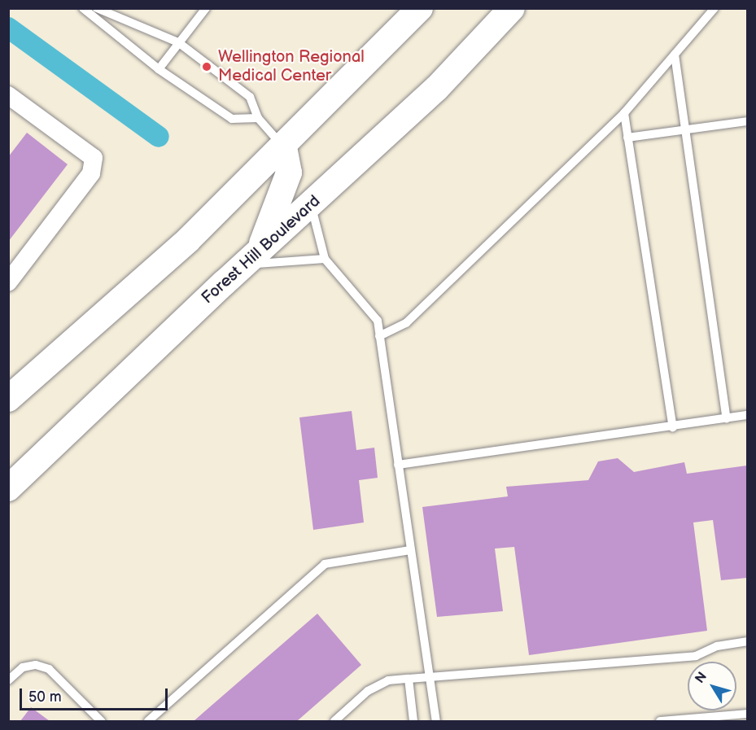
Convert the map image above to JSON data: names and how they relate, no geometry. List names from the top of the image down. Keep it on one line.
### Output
{"streets":{"main road":["Forest Hill Boulevard"]},"places":["Wellington Regional Medical Center"],"scale_bar":"50 m","north":"top left"}
